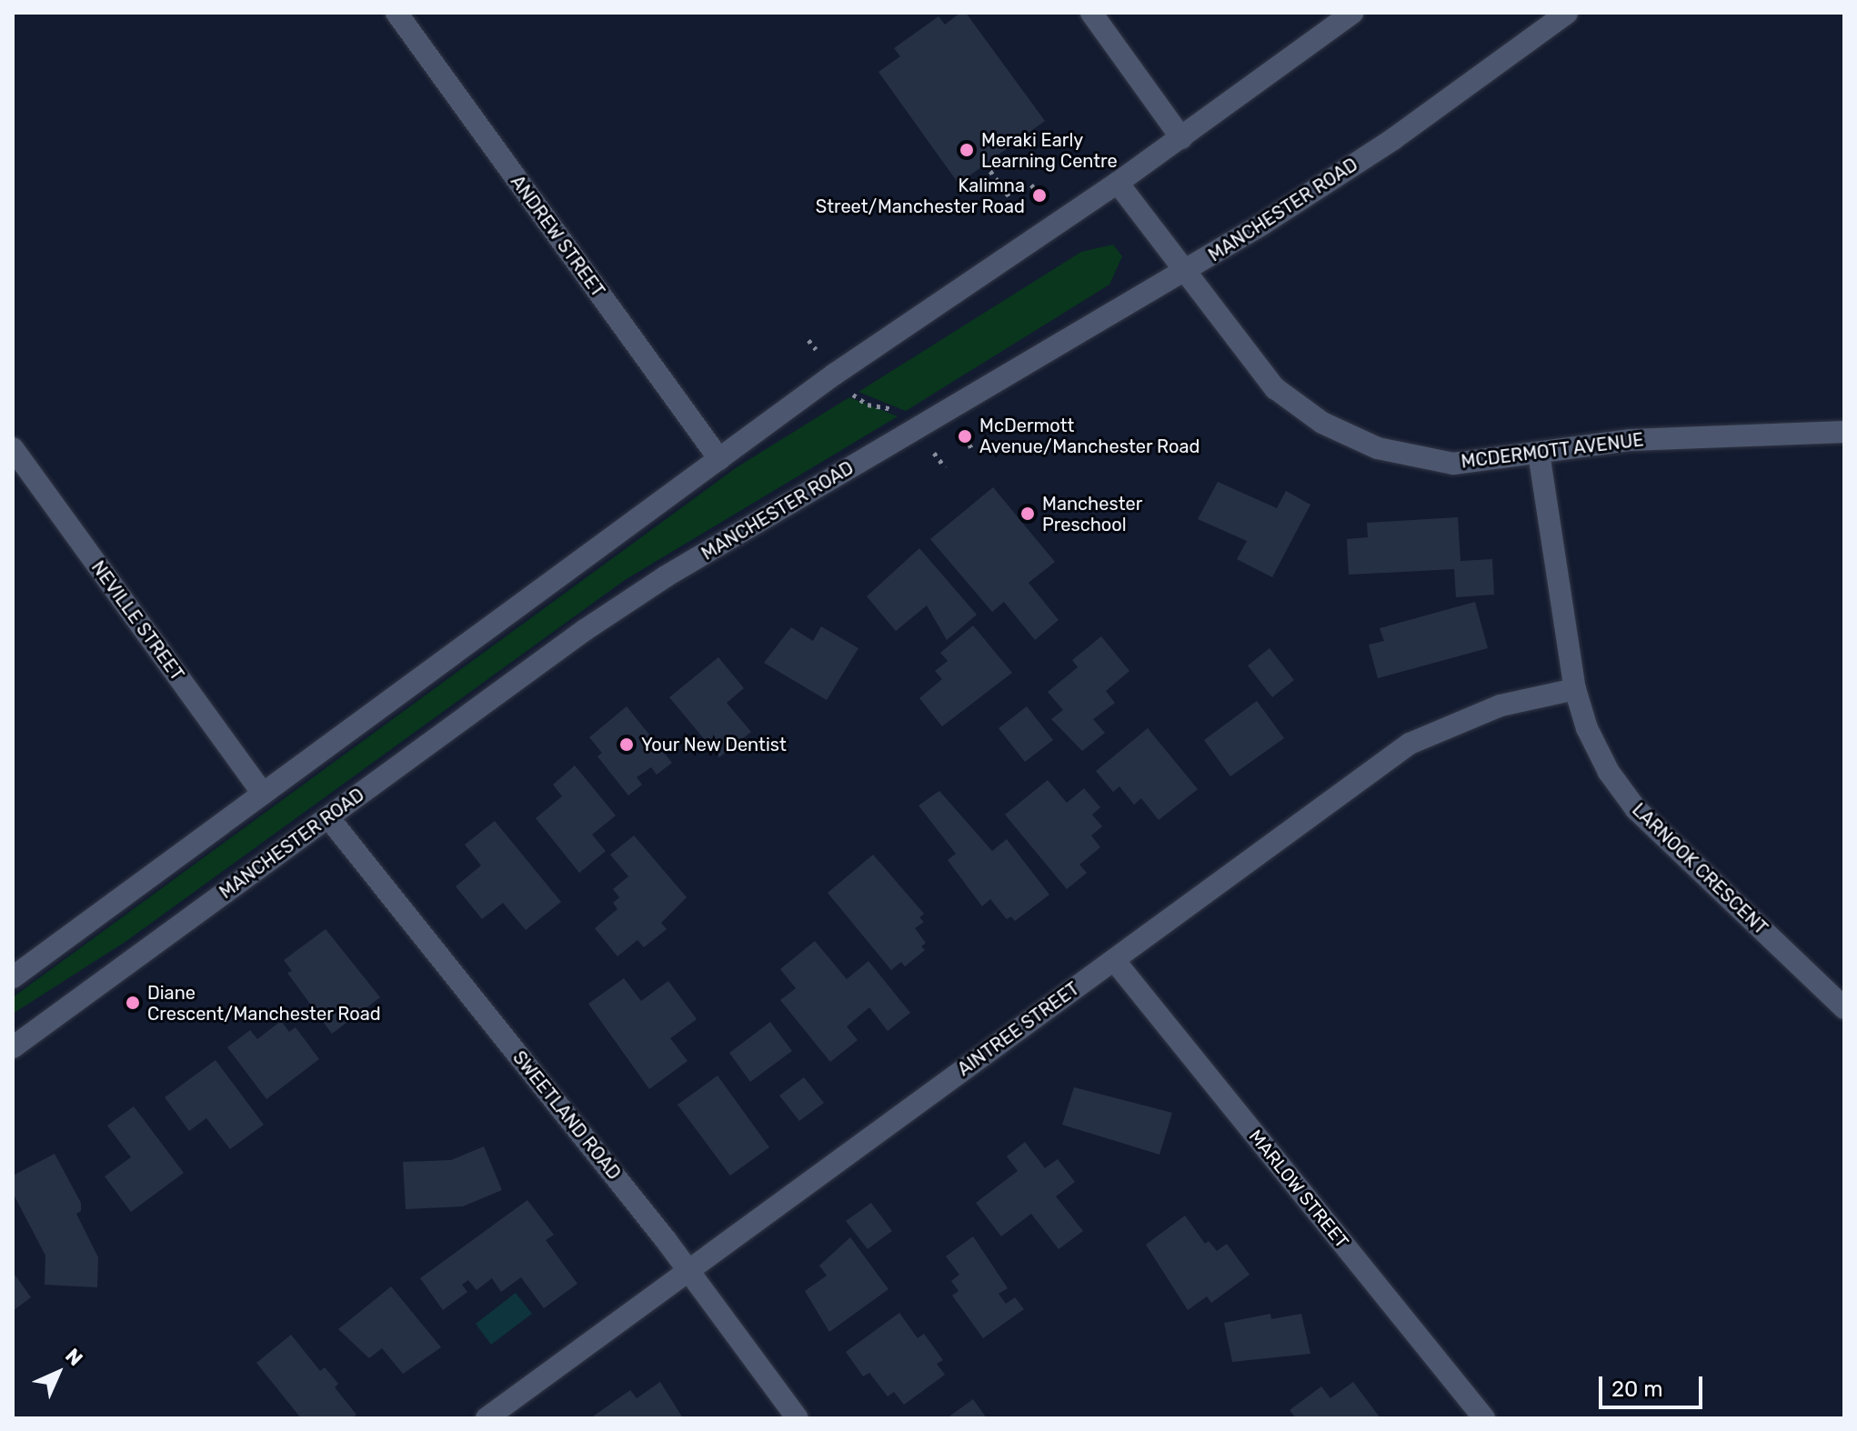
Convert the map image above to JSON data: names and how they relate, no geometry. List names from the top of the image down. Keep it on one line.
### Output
{"streets":{"street":["MANCHESTER ROAD","ANDREW STREET","MCDERMOTT AVENUE","NEVILLE STREET","LARNOOK CRESCENT","AINTREE STREET","SWEETLAND ROAD","MARLOW STREET"]},"crossings":[["MANCHESTER ROAD","MCDERMOTT AVENUE"],["MANCHESTER ROAD","SWEETLAND ROAD"],["MCDERMOTT AVENUE","LARNOOK CRESCENT"],["LARNOOK CRESCENT","AINTREE STREET"],["AINTREE STREET","SWEETLAND ROAD"],["AINTREE STREET","MARLOW STREET"]],"places":["Meraki Early Learning Centre","Kalimna Street/Manchester Road","McDermott Avenue/Manchester Road","Manchester Preschool","Your New Dentist","Diane Crescent/Manchester Road"],"scale_bar":"20 m","north":"top right"}
